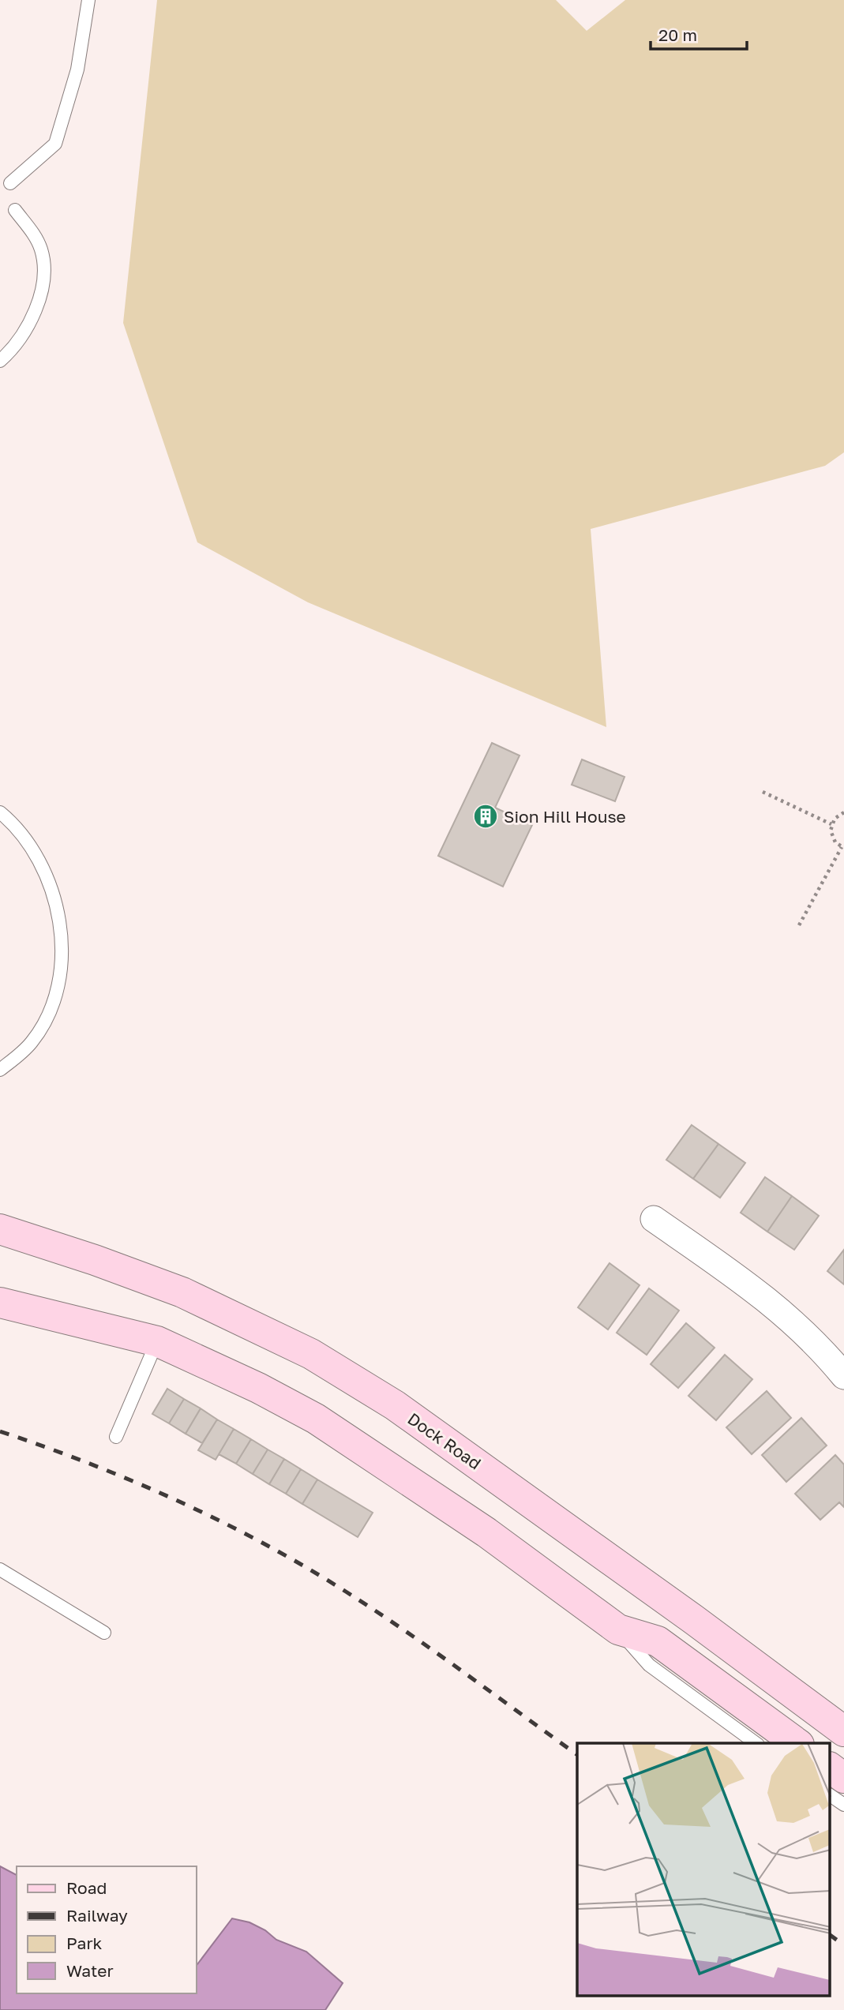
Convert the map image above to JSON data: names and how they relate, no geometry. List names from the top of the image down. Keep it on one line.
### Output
{"streets":{"main road":["Dock Road"]},"places":{"building":["Sion Hill House"]},"legend":["Road","Railway","Park","Water"],"scale_bar":"20 m"}
